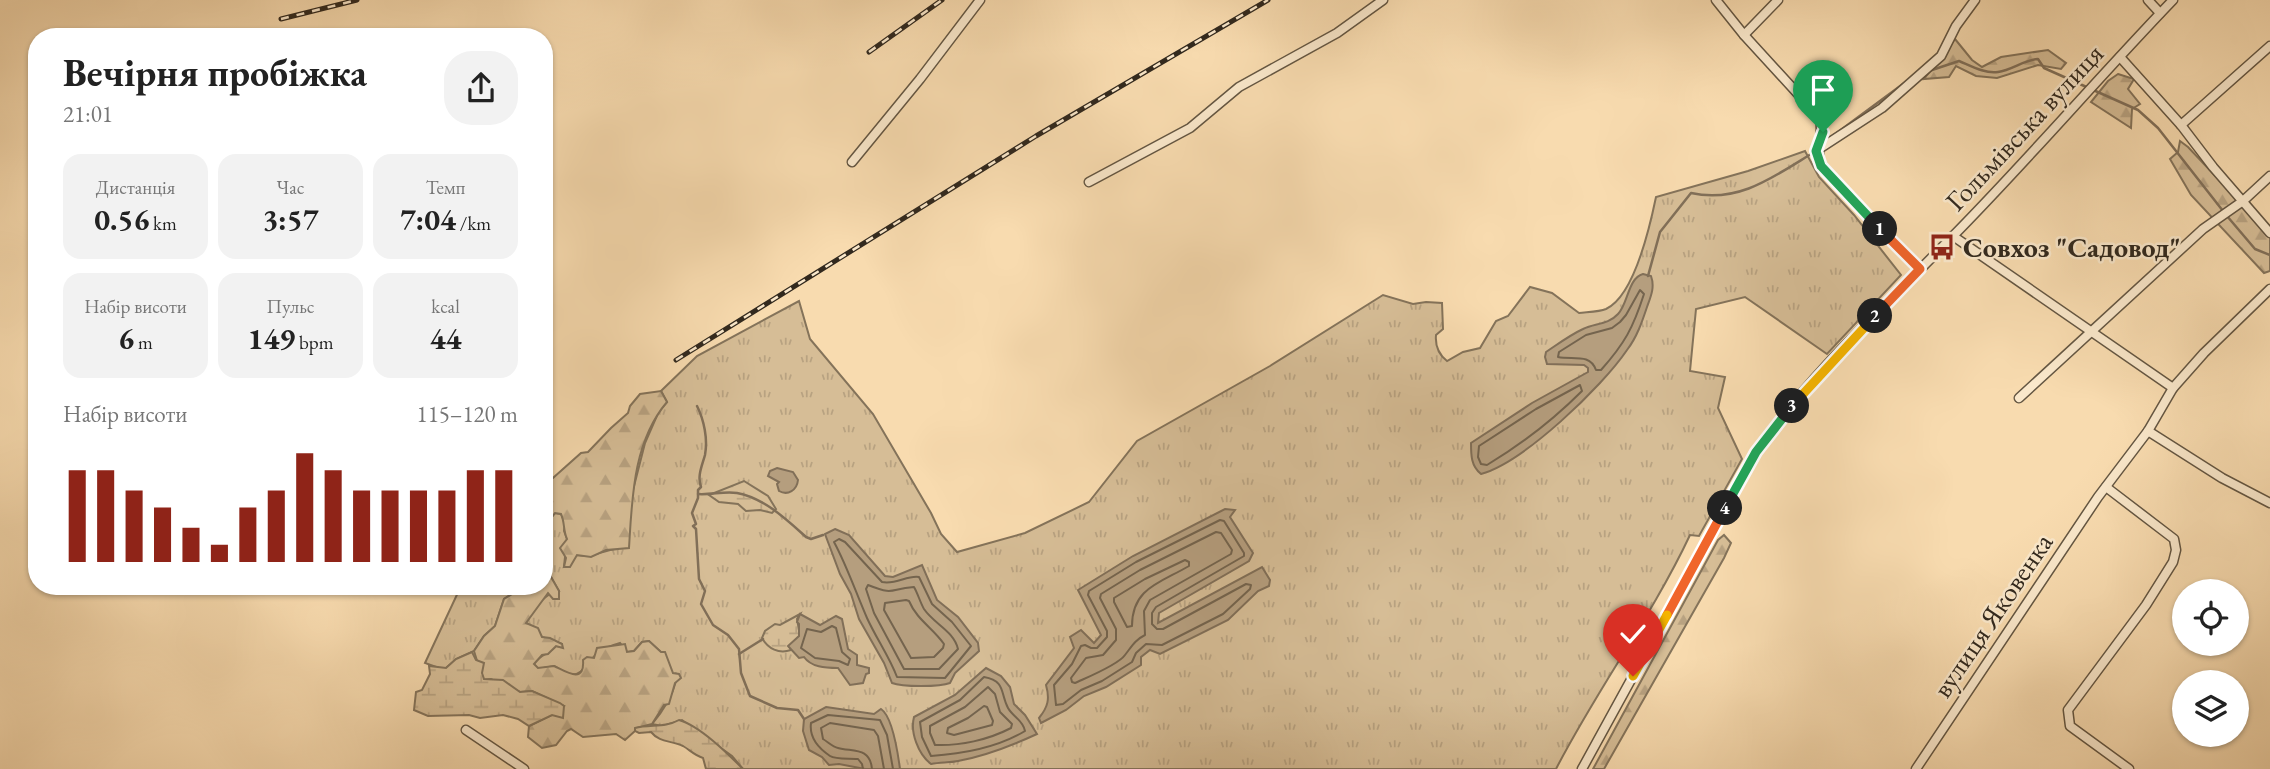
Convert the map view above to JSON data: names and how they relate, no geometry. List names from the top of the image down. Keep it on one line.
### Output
{"streets":{"street":["Гольмівська вулиця","вулиця Яковенка"]},"places":{"bus stop":["Совхоз \"Садовод\""]},"page":{"heading":["Вечірня пробіжка","21:01"],"stats":[["Дистанція","0.56 km"],["Час","3:57"],["Темп","7:04 /km"],["Набір висоти","6 m"],["Пульс","149 bpm"],["kcal","44"]],"pins":["1","2","3","4"],"chart":["Набір висоти","115–120 m"]}}
